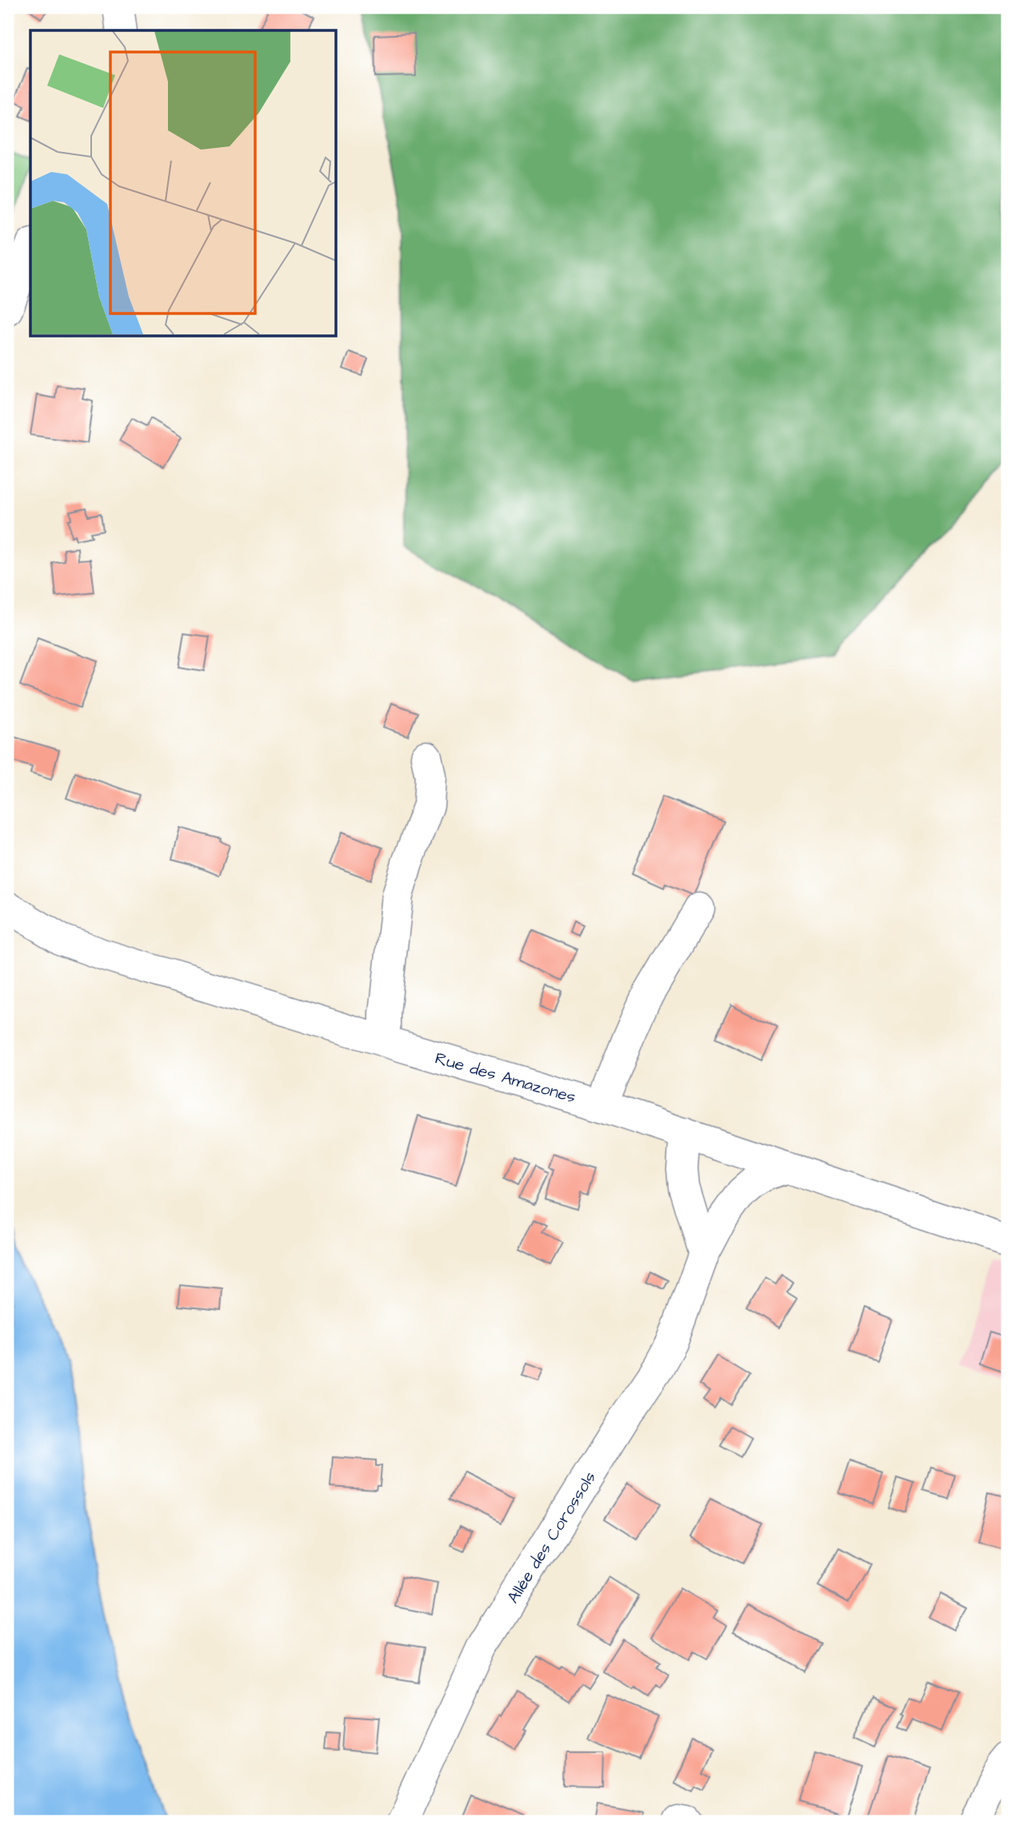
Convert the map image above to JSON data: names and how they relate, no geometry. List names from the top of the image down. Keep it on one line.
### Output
{"streets":{"street":["Rue des Amazones","Allée des Corossols"]},"crossings":[["Rue des Amazones","Allée des Corossols"]]}
